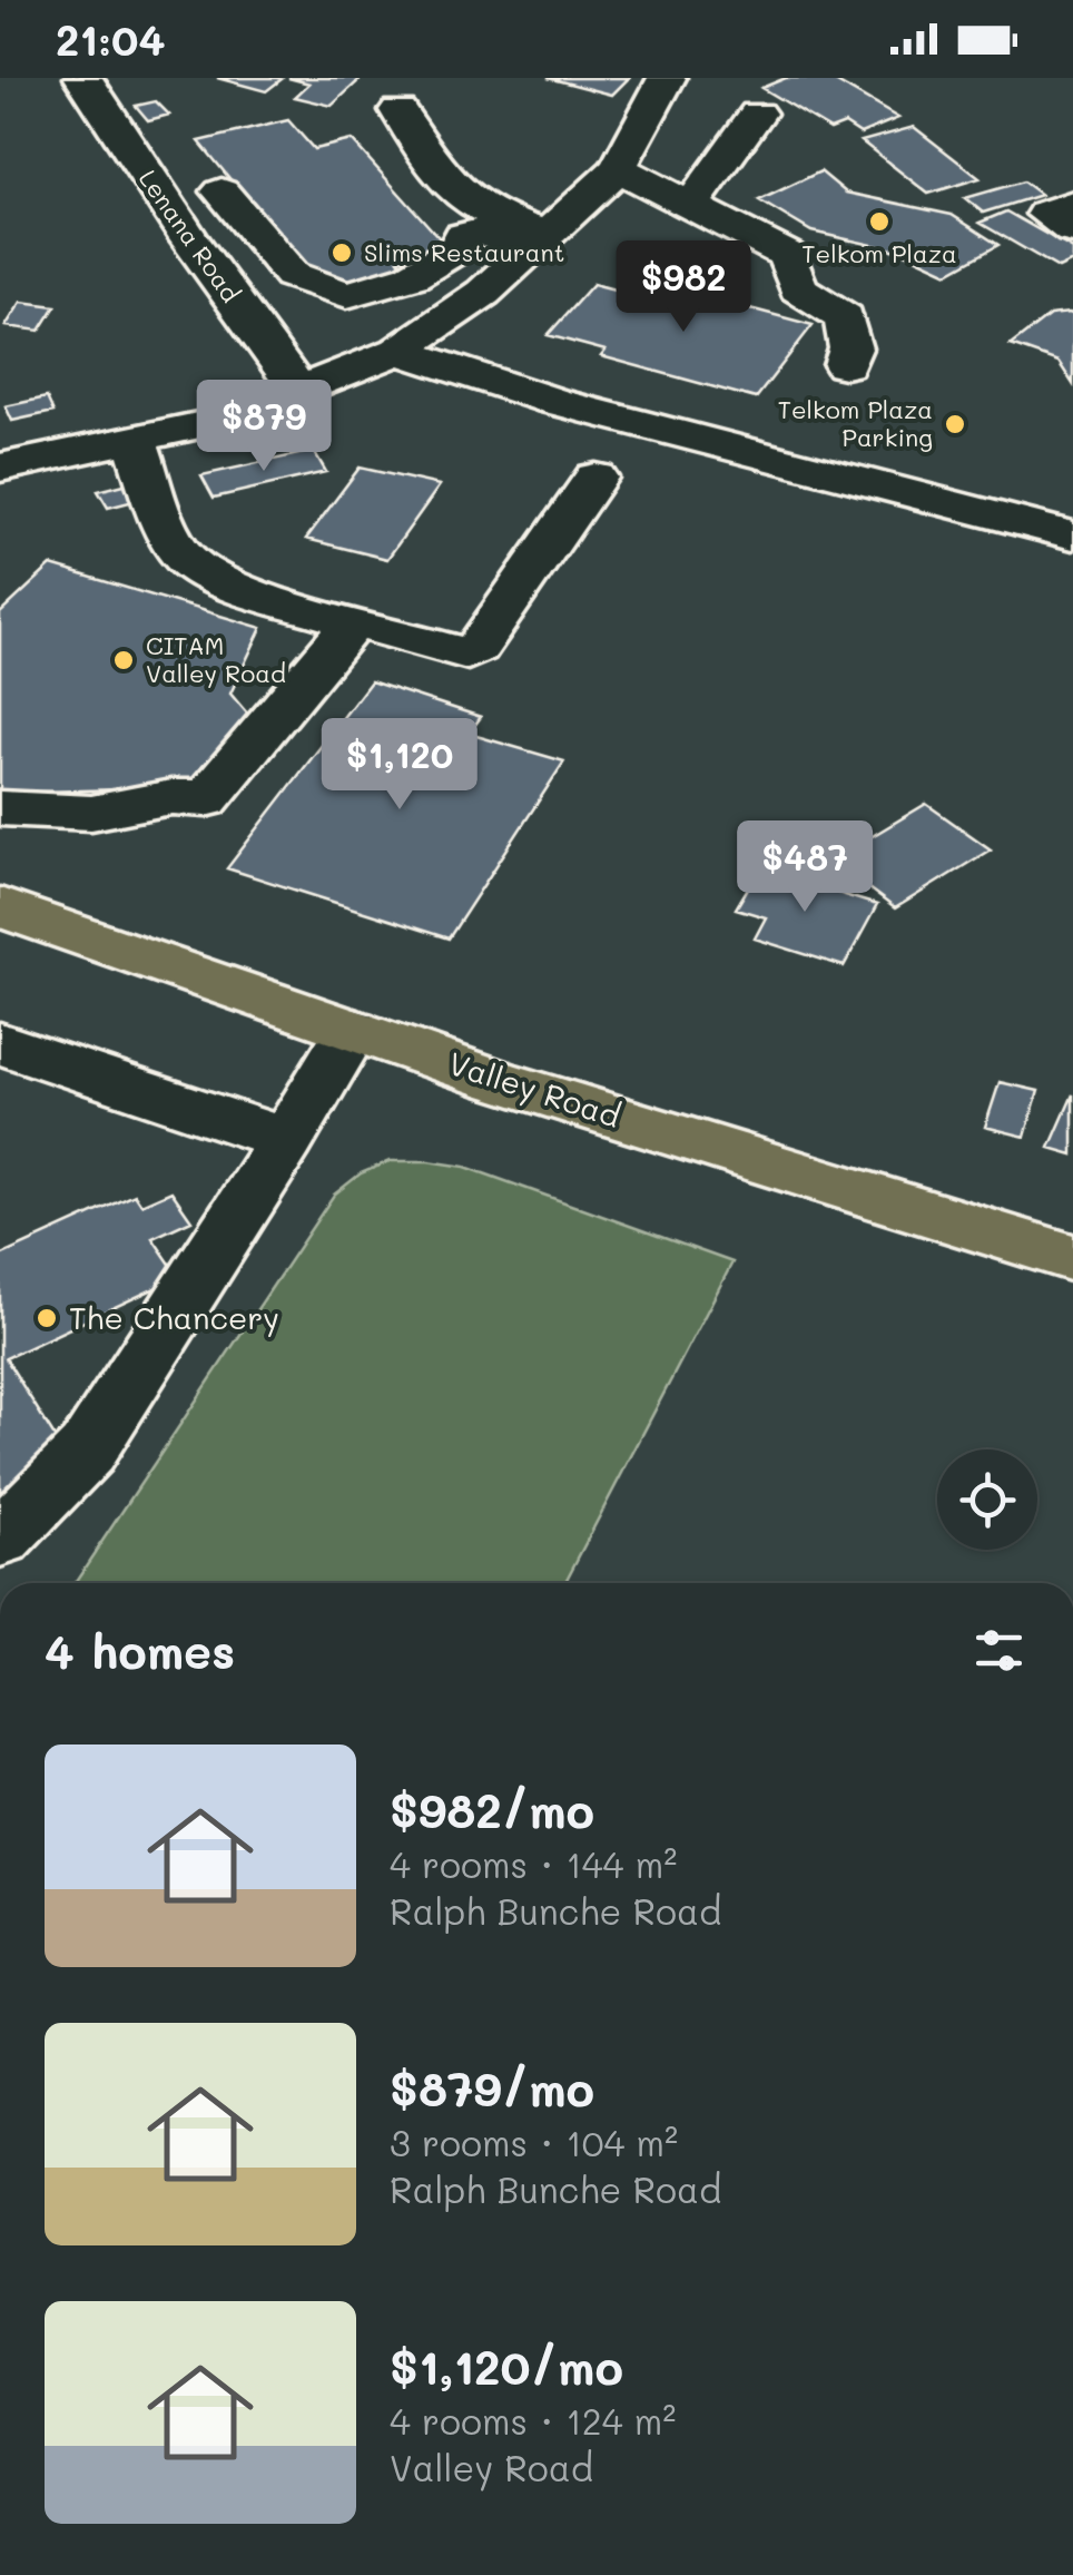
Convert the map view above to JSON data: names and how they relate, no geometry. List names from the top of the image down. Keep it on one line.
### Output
{"streets":{"main road":["Valley Road"],"street":["Lenana Road"]},"places":["Telkom Plaza","Slims Restaurant","Telkom Plaza Parking","CITAM Valley Road","The Chancery"],"page":{"status":"21:04","price":["$982","$879","$1,120","$487"],"heading":"4 homes","list":[{"name":"$982/mo","note":"4 rooms · 144 m² · Ralph Bunche Road"},{"name":"$879/mo","note":"3 rooms · 104 m² · Ralph Bunche Road"},{"name":"$1,120/mo","note":"4 rooms · 124 m² · Valley Road"}]}}
